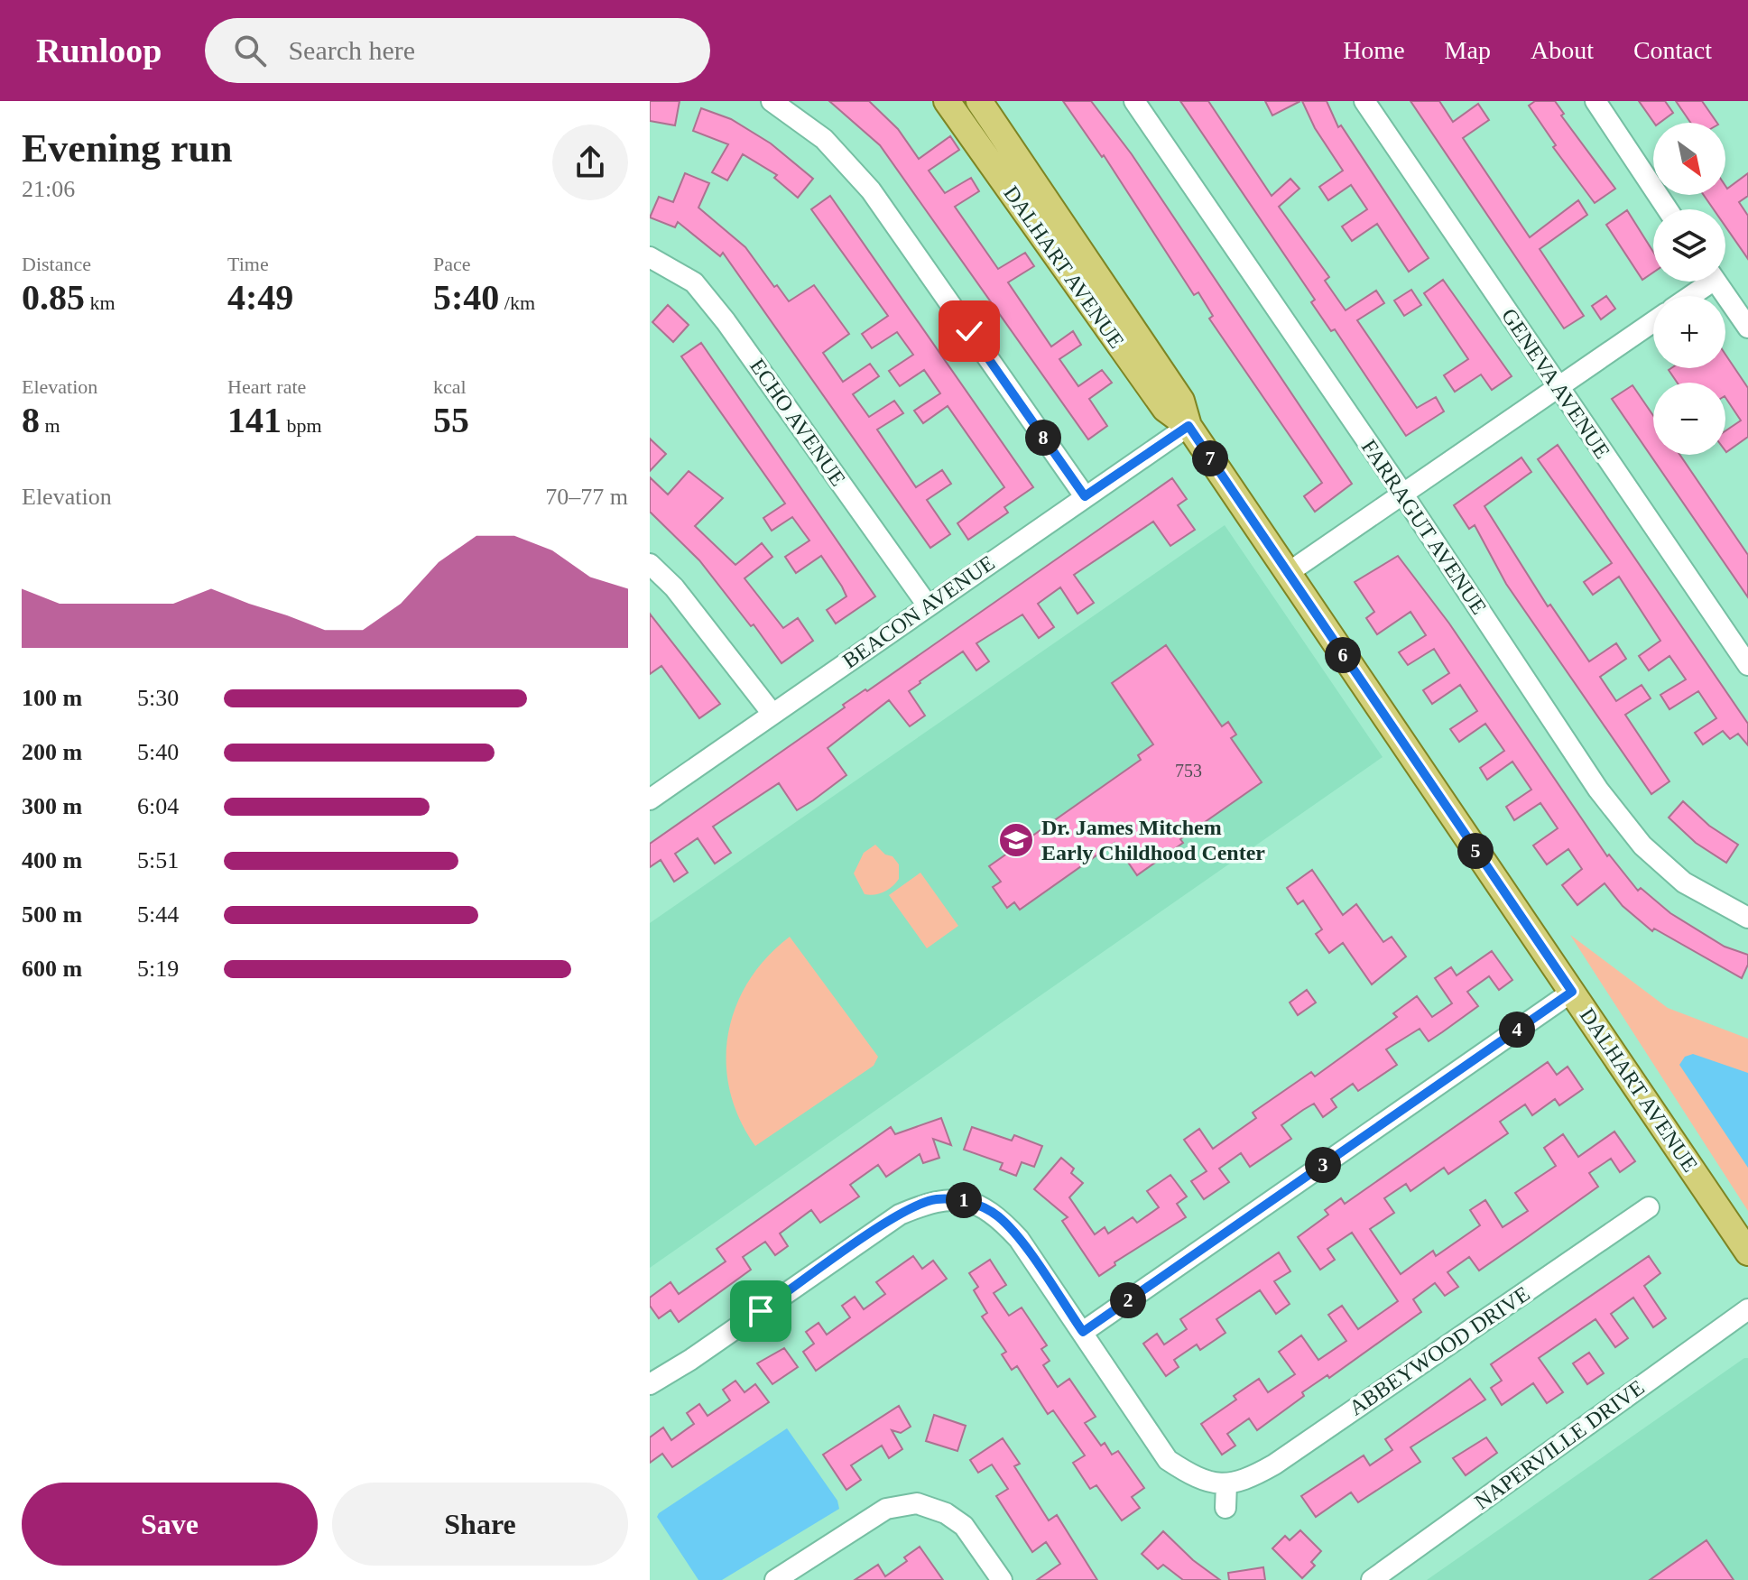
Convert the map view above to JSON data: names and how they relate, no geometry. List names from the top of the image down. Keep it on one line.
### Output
{"streets":{"main road":["DALHART AVENUE"],"street":["GENEVA AVENUE","ECHO AVENUE","FARRAGUT AVENUE","BEACON AVENUE","ABBEYWOOD DRIVE","NAPERVILLE DRIVE"]},"crossings":[["DALHART AVENUE","BEACON AVENUE"],["ECHO AVENUE","BEACON AVENUE"]],"places":{"school or university":["Dr. James Mitchem Early Childhood Center"]},"house_numbers":["753"],"north":"bottom right","page":{"header":"Runloop","search":"Search here","nav":["Home","Map","About","Contact"],"heading":["Evening run","21:06"],"map_buttons":["+","−"],"stats":[["Distance","0.85 km"],["Time","4:49"],["Pace","5:40 /km"],["Elevation","8 m"],["Heart rate","141 bpm"],["kcal","55"]],"pins":["8","7","6","5","4","3","1","2"],"chart":["Elevation","70–77 m"],"list":[{"name":"100 m","note":"5:30"},{"name":"200 m","note":"5:40"},{"name":"300 m","note":"6:04"},{"name":"400 m","note":"5:51"},{"name":"500 m","note":"5:44"},{"name":"600 m","note":"5:19"}],"buttons":["Save","Share"]}}
